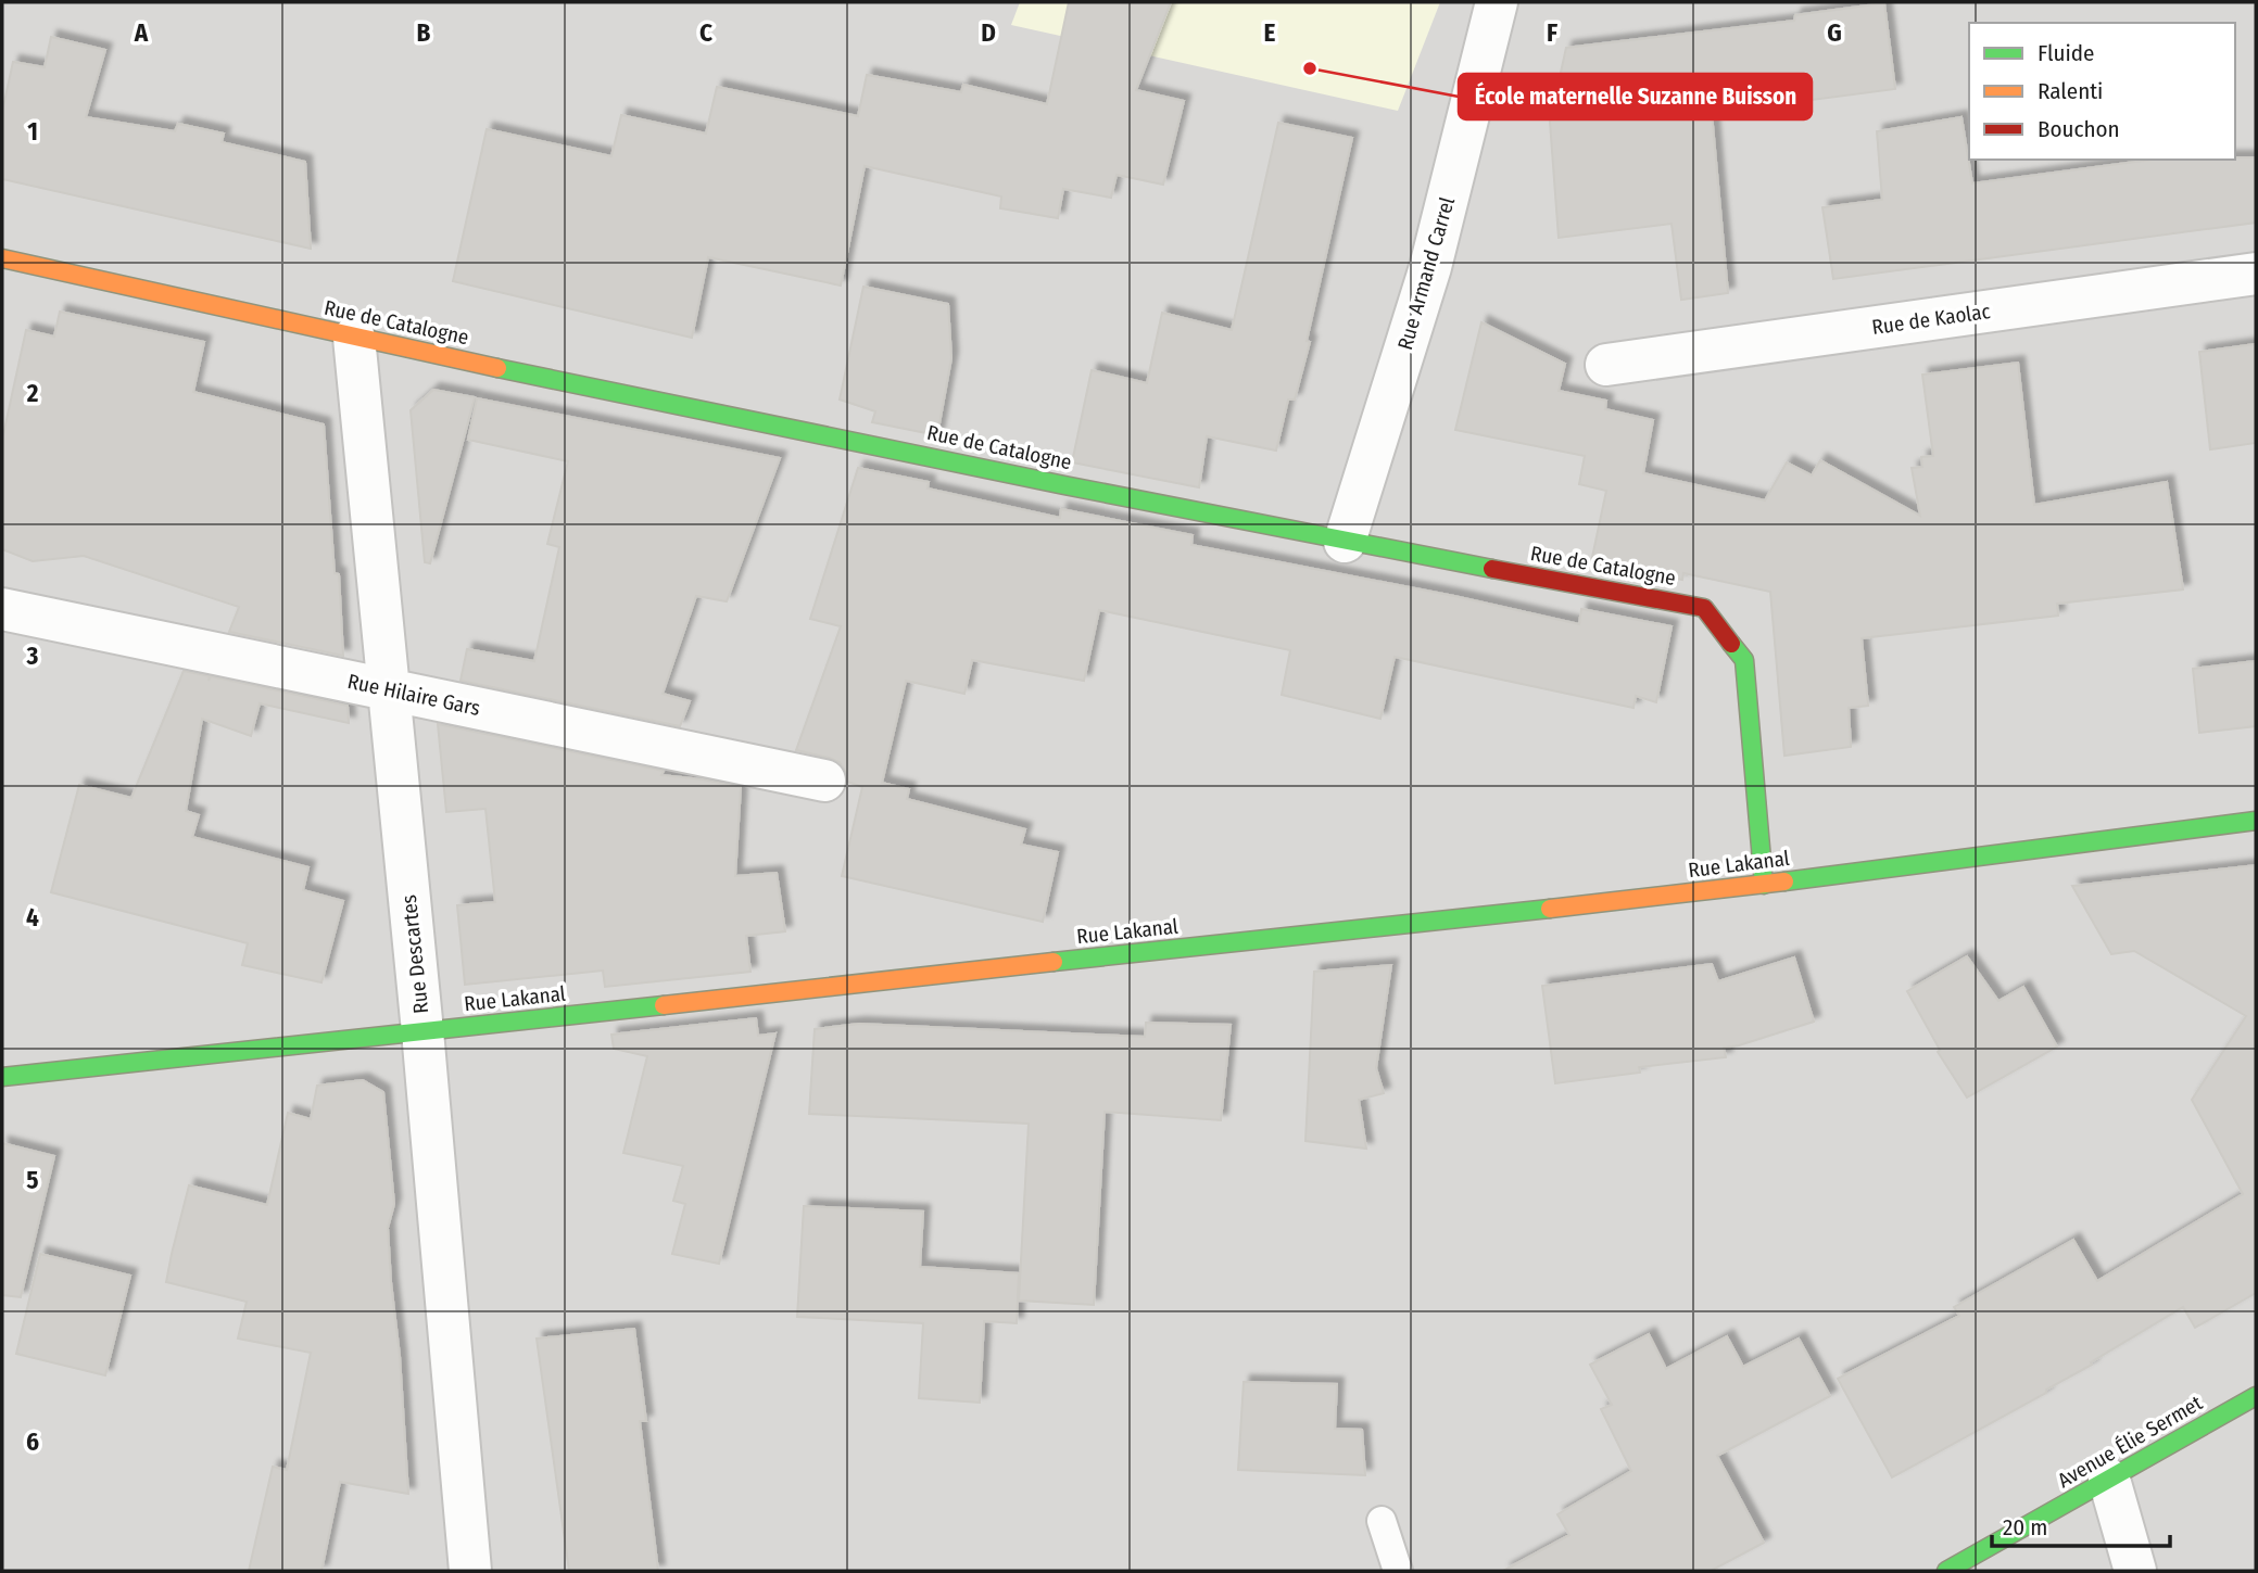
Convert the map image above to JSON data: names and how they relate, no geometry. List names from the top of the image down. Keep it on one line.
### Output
{"streets":{"street":["Rue Armand Carrel","Rue de Kaolac","Rue de Catalogne","Rue Hilaire Gars","Rue Lakanal","Rue Descartes","Avenue Élie Sermet"]},"crossings":[["Rue Armand Carrel","Rue de Catalogne"],["Rue de Catalogne","Rue Lakanal"],["Rue de Catalogne","Rue Descartes"],["Rue Hilaire Gars","Rue Descartes"],["Rue Lakanal","Rue Descartes"]],"places":["École maternelle Suzanne Buisson"],"legend":["Fluide","Ralenti","Bouchon"],"scale_bar":"20 m","grid":{"columns":["A","B","C","D","E","F","G"],"rows":["1","2","3","4","5","6"]}}
